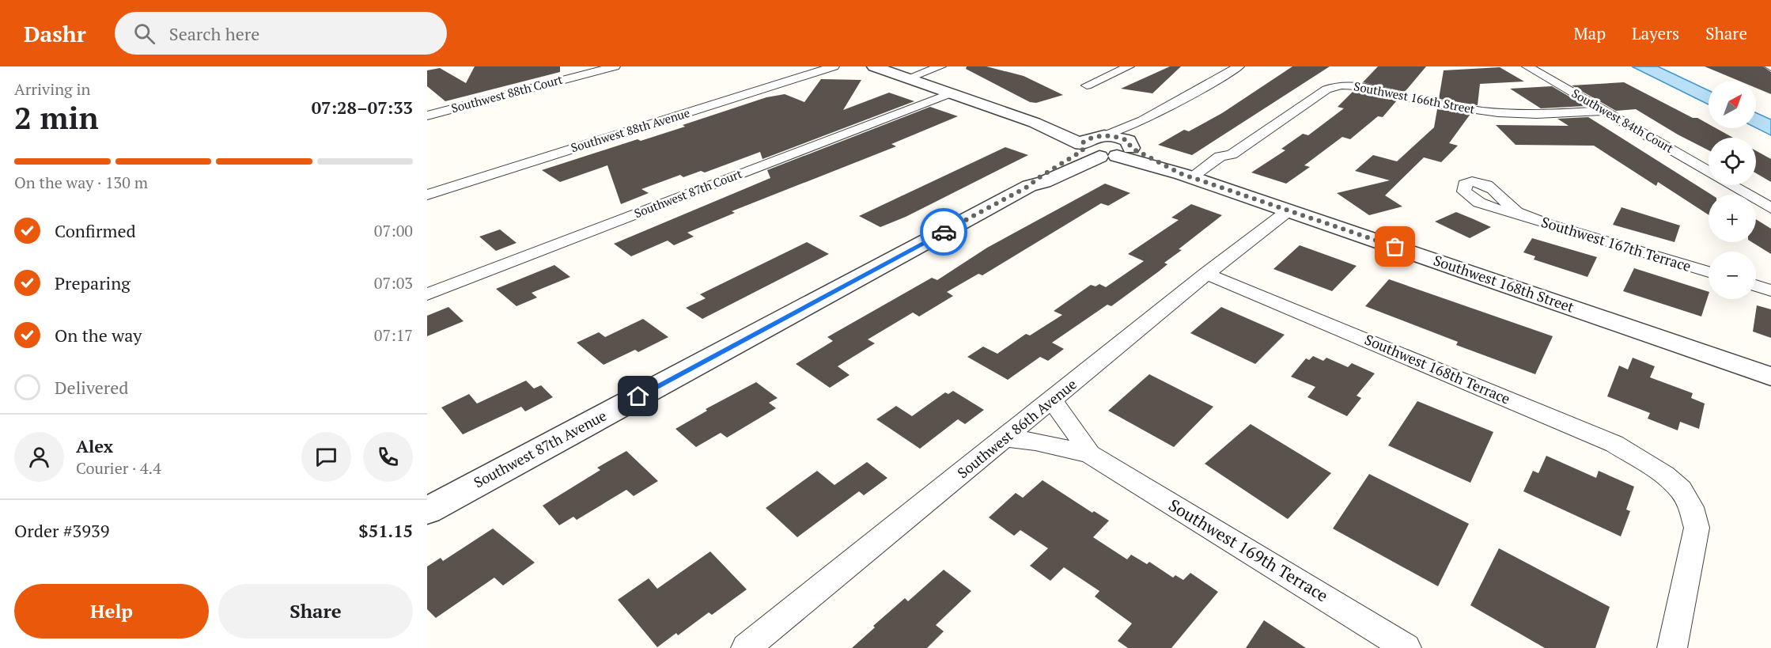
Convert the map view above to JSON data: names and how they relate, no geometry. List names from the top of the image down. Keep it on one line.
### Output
{"streets":{"street":["Southwest 88th Court","Southwest 166th Street","Southwest 84th Court","Southwest 88th Avenue","Southwest 87th Court","Southwest 167th Terrace","Southwest 168th Street","Southwest 168th Terrace","Southwest 86th Avenue","Southwest 87th Avenue","Southwest 169th Terrace"]},"crossings":[["Southwest 166th Street","Southwest 84th Court"],["Southwest 166th Street","Southwest 168th Street"],["Southwest 87th Court","Southwest 168th Street"],["Southwest 168th Street","Southwest 86th Avenue"],["Southwest 168th Street","Southwest 87th Avenue"],["Southwest 168th Terrace","Southwest 86th Avenue"],["Southwest 86th Avenue","Southwest 169th Terrace"]],"north":"top right","page":{"header":"Dashr","search":"Search here","nav":["Map","Layers","Share"],"heading":["2 min","Arriving in","07:28–07:33"],"panel":["Alex","Courier · 4.4","Order #3939","$51.15"],"map_buttons":["+","−"],"bar":"On the way · 130 m","list":[["Confirmed","07:00"],["Preparing","07:03"],["On the way","07:17"],"Delivered"],"buttons":["Help","Share"]}}
